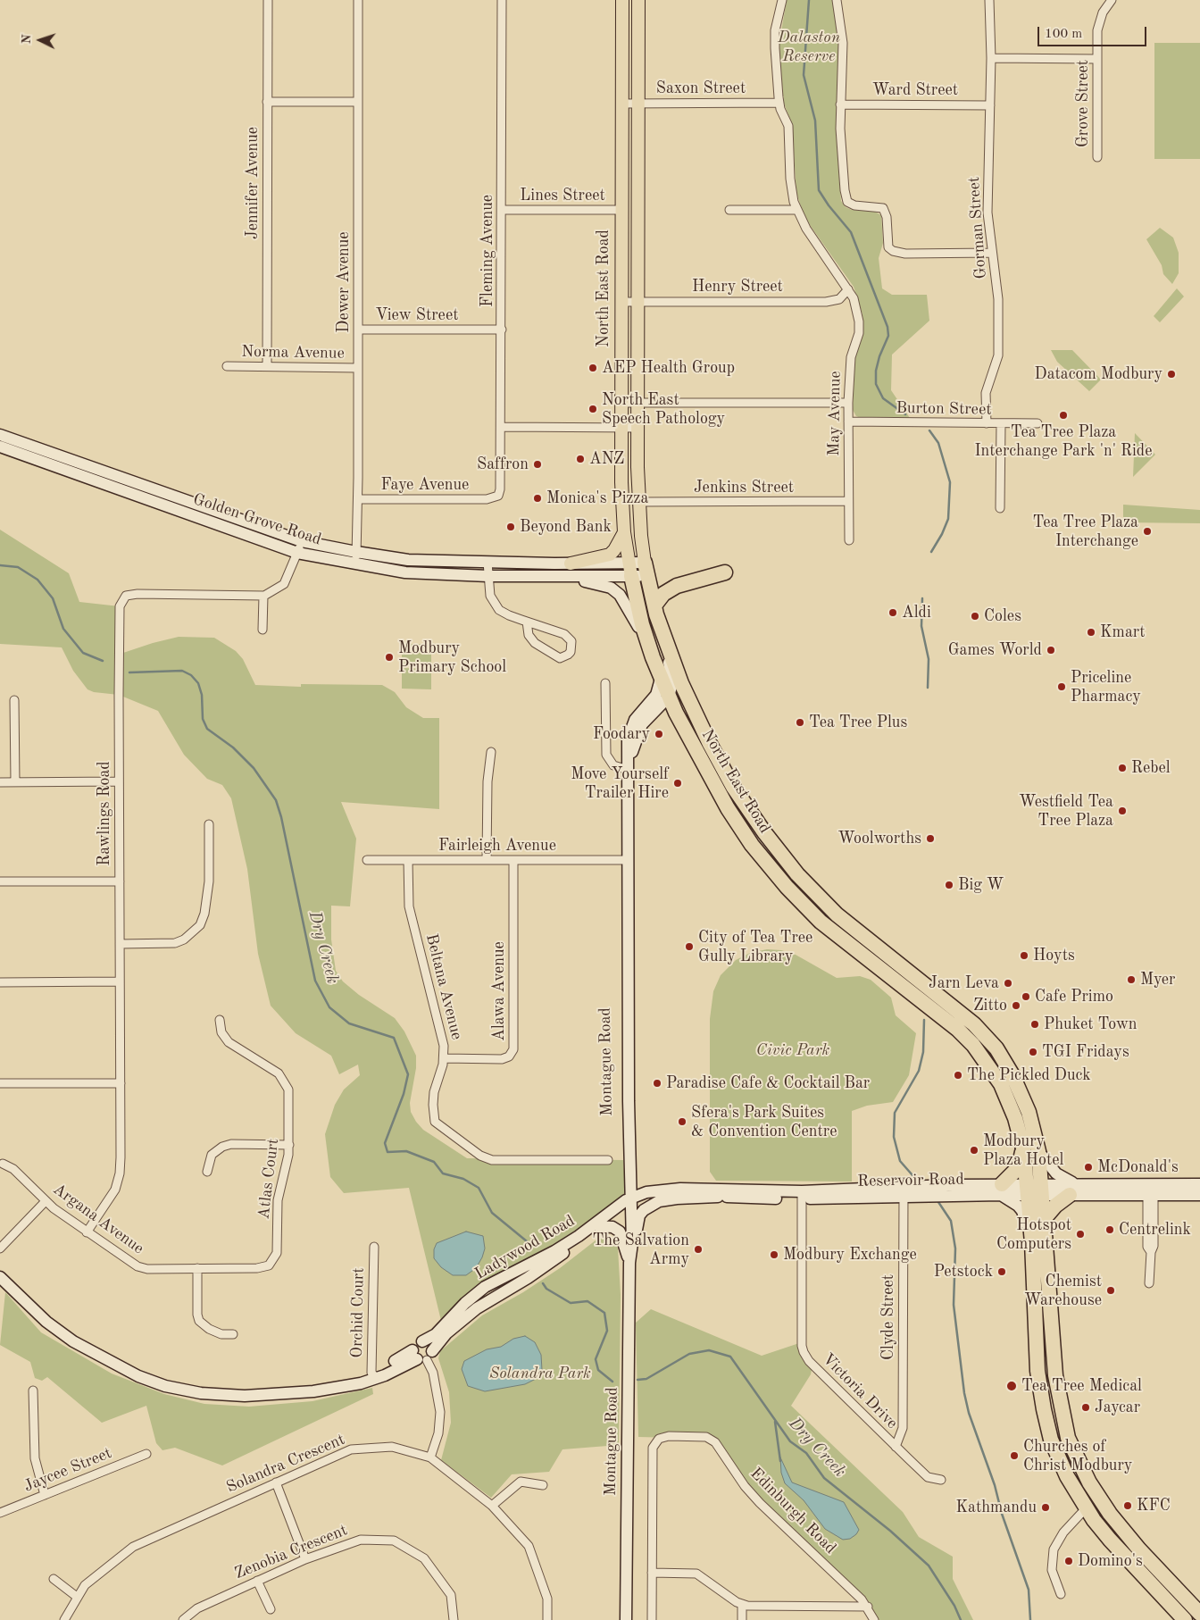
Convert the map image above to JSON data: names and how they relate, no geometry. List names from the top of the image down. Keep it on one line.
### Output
{"streets":{"highway":["North East Road"],"main road":["Golden Grove Road","Montague Road","Reservoir Road","Ladywood Road"],"street":["Saxon Street","Ward Street","Grove Street","Jennifer Avenue","Lines Street","Gorman Street","Fleming Avenue","Dewer Avenue","Henry Street","View Street","Norma Avenue","Burton Street","May Avenue","Faye Avenue","Jenkins Street","Rawlings Road","Fairleigh Avenue","Beltana Avenue","Alawa Avenue","Atlas Court","Argana Avenue","Orchid Court","Clyde Street","Victoria Drive","Solandra Crescent","Jaycee Street","Edinburgh Road","Zenobia Crescent"]},"crossings":[["Saxon Street","North East Road"],["Saxon Street","May Avenue"],["Ward Street","Gorman Street"],["Jennifer Avenue","Norma Avenue"],["Lines Street","Fleming Avenue"],["Lines Street","North East Road"],["Gorman Street","Burton Street"],["Fleming Avenue","View Street"],["Fleming Avenue","Faye Avenue"],["Dewer Avenue","View Street"],["Dewer Avenue","Norma Avenue"],["Dewer Avenue","Faye Avenue"],["Dewer Avenue","Golden Grove Road"],["Henry Street","North East Road"],["Henry Street","May Avenue"],["North East Road","Jenkins Street"],["North East Road","Golden Grove Road"],["North East Road","Montague Road"],["North East Road","Reservoir Road"],["Burton Street","May Avenue"],["May Avenue","Jenkins Street"],["Rawlings Road","Argana Avenue"],["Fairleigh Avenue","Beltana Avenue"],["Fairleigh Avenue","Alawa Avenue"],["Fairleigh Avenue","Montague Road"],["Beltana Avenue","Alawa Avenue"],["Montague Road","Reservoir Road"],["Montague Road","Ladywood Road"],["Atlas Court","Argana Avenue"],["Reservoir Road","Ladywood Road"],["Reservoir Road","Clyde Street"],["Reservoir Road","Victoria Drive"],["Ladywood Road","Orchid Court"],["Clyde Street","Victoria Drive"]],"water":["Dry Creek"],"parks":["Dalaston Reserve","Civic Park","Solandra Park"],"places":["AEP Health Group","Datacom Modbury","North East Speech Pathology","Tea Tree Plaza Interchange Park 'n' Ride","ANZ","Saffron","Monica's Pizza","Beyond Bank","Tea Tree Plaza Interchange","Aldi","Coles","Kmart","Games World","Modbury Primary School","Priceline Pharmacy","Tea Tree Plus","Foodary","Rebel","Move Yourself Trailer Hire","Westfield Tea Tree Plaza","Woolworths","Big W","City of Tea Tree Gully Library","Hoyts","Myer","Jarn Leva","Cafe Primo","Zitto","Phuket Town","TGI Fridays","The Pickled Duck","Paradise Cafe & Cocktail Bar","Sfera's Park Suites & Convention Centre","Modbury Plaza Hotel","McDonald's","Centrelink","Hotspot Computers","The Salvation Army","Modbury Exchange","Petstock","Chemist Warehouse","Tea Tree Medical","Jaycar","Churches of Christ Modbury","KFC","Kathmandu","Domino's"],"scale_bar":"100 m","north":"left"}
